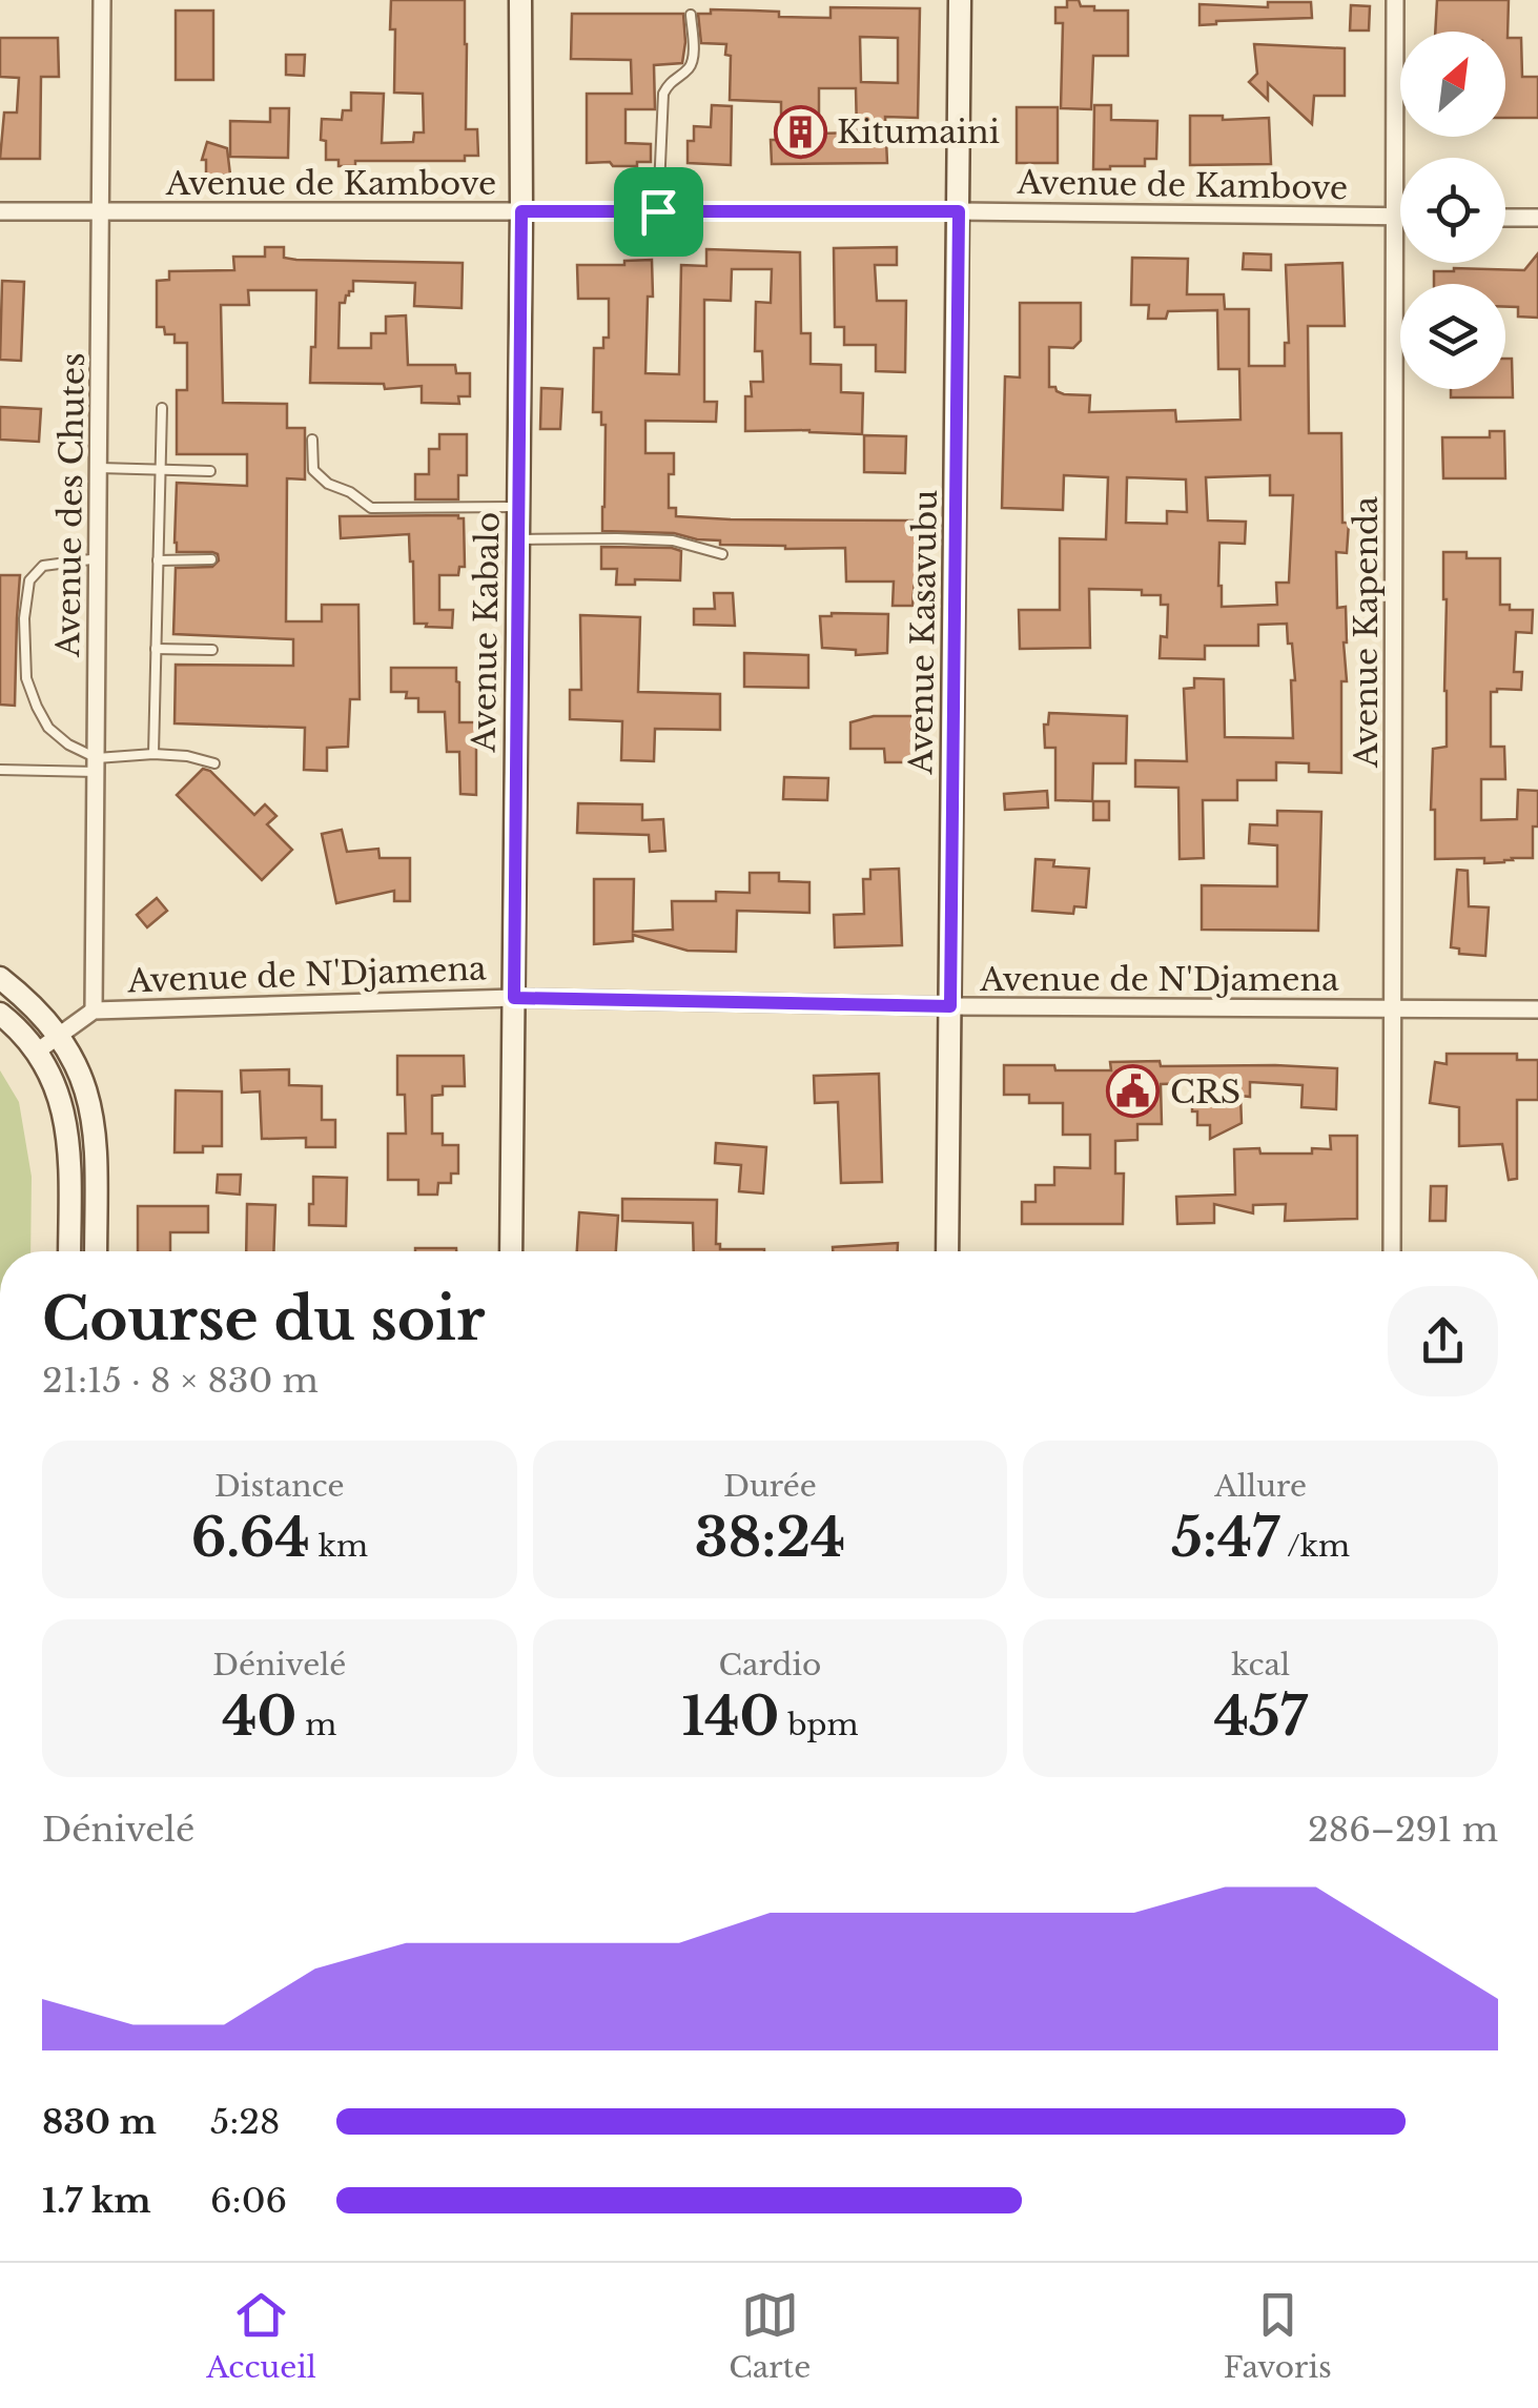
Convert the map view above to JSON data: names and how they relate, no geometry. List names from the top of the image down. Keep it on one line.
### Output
{"streets":{"main road":["Avenue Kabalo","Avenue Kasavubu"],"street":["Avenue de Kambove","Avenue des Chutes","Avenue Kapenda","Avenue de N'Djamena"]},"crossings":[["Avenue de Kambove","Avenue des Chutes"],["Avenue de Kambove","Avenue Kabalo"],["Avenue de Kambove","Avenue Kasavubu"],["Avenue de Kambove","Avenue Kapenda"],["Avenue des Chutes","Avenue de N'Djamena"],["Avenue Kabalo","Avenue de N'Djamena"],["Avenue Kasavubu","Avenue de N'Djamena"],["Avenue Kapenda","Avenue de N'Djamena"]],"places":{"building":["Kitumaini"],"public building":["CRS"]},"north":"top right","page":{"heading":["Course du soir","21:15 · 8 × 830 m"],"stats":[["Distance","6.64 km"],["Durée","38:24"],["Allure","5:47 /km"],["Dénivelé","40 m"],["Cardio","140 bpm"],["kcal","457"]],"chart":["Dénivelé","286–291 m"],"list":[{"name":"830 m","note":"5:28"},{"name":"1.7 km","note":"6:06"}],"tabs":["Accueil","Carte","Favoris"]}}
